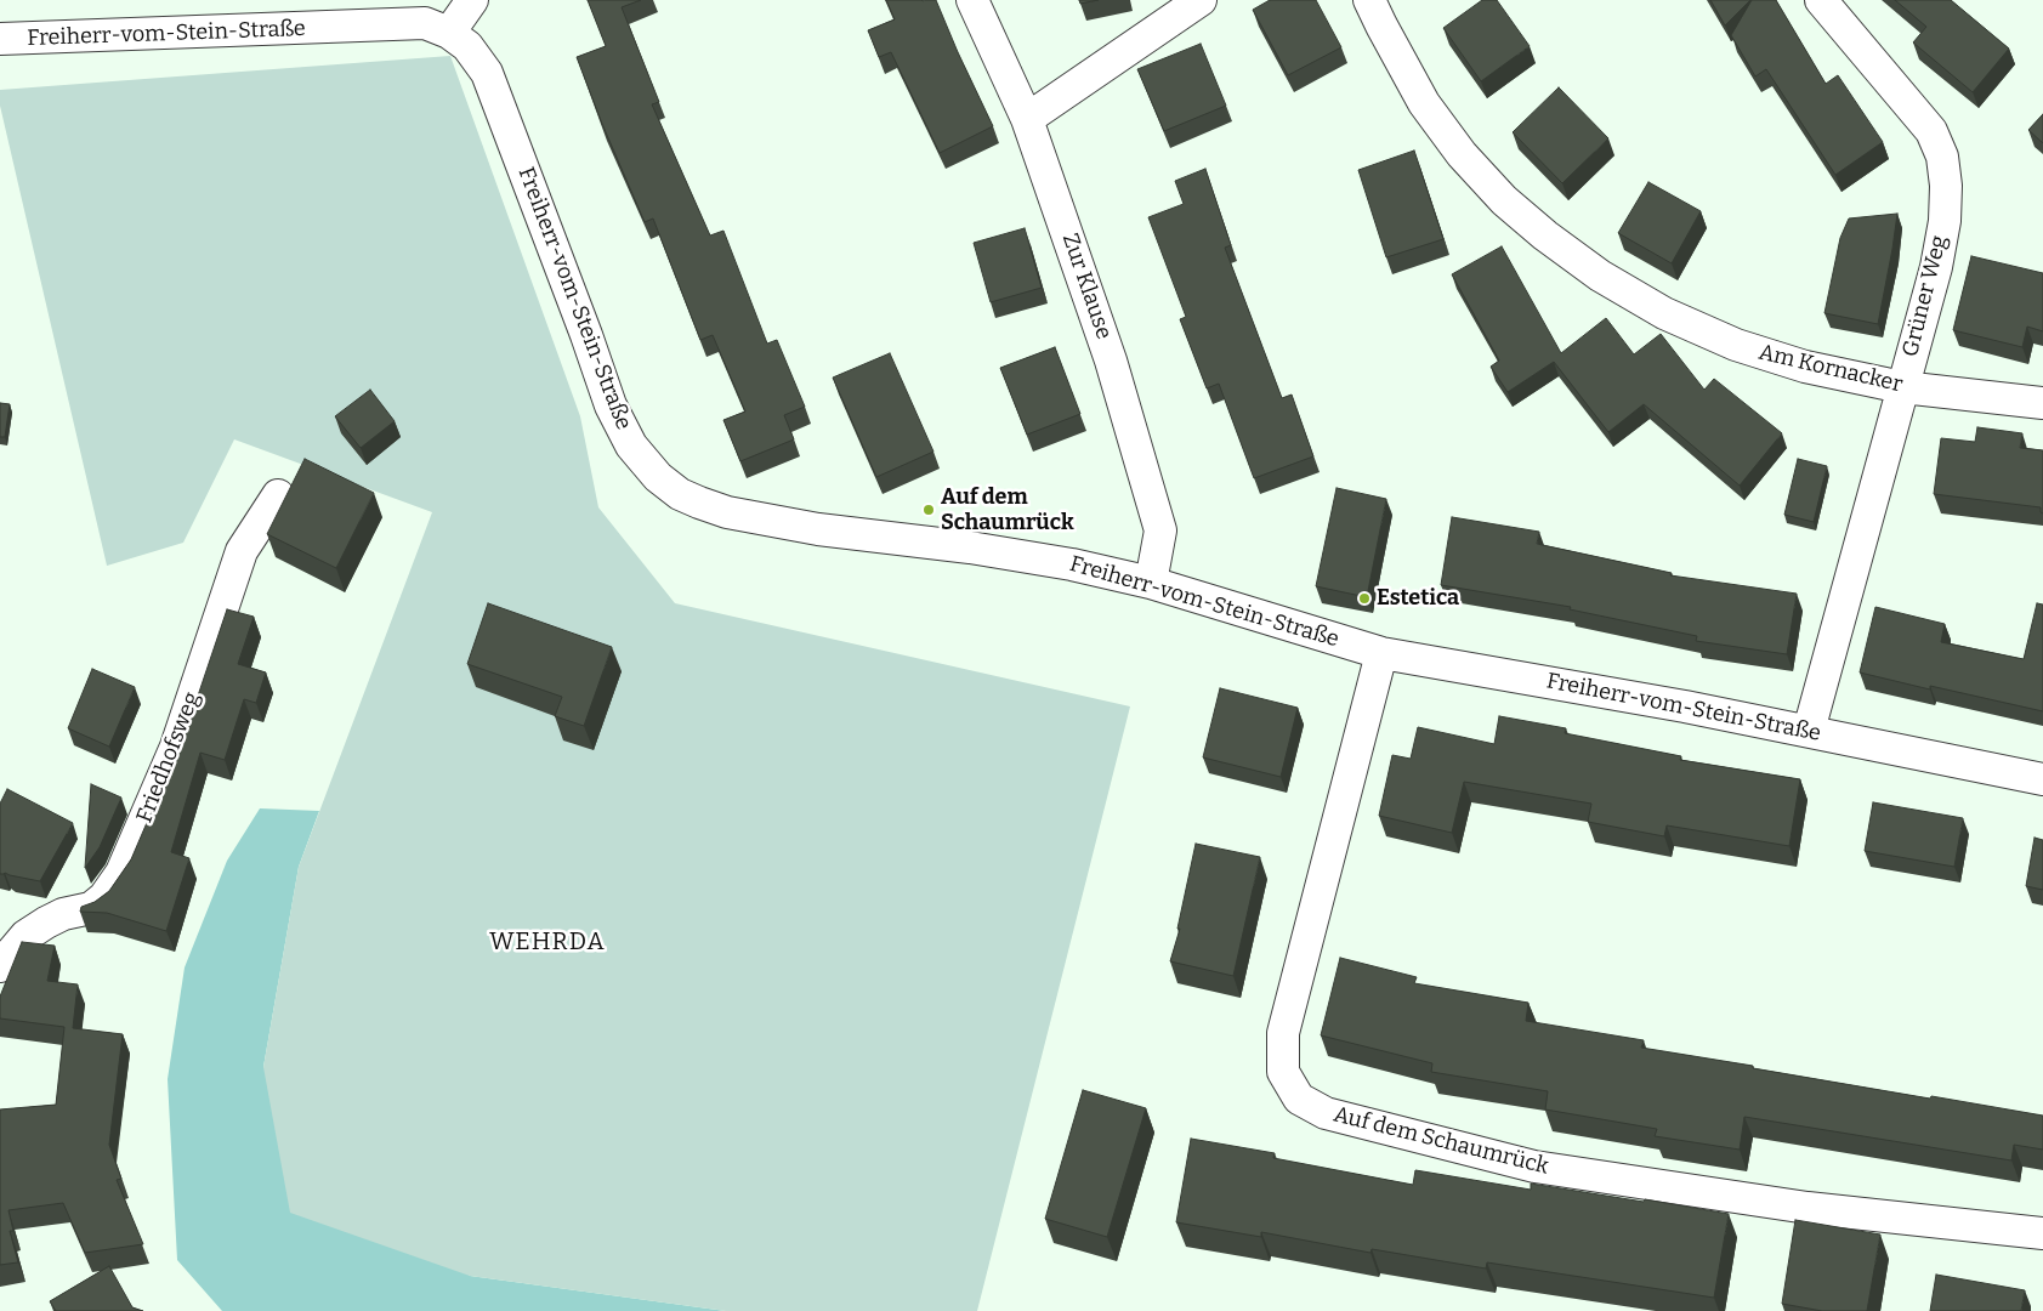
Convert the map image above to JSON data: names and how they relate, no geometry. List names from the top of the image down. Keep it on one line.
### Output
{"streets":{"street":["Freiherr-vom-Stein-Straße","Zur Klause","Grüner Weg","Am Kornacker","Friedhofsweg","Auf dem Schaumrück"]},"crossings":[["Freiherr-vom-Stein-Straße","Zur Klause"],["Freiherr-vom-Stein-Straße","Grüner Weg"],["Freiherr-vom-Stein-Straße","Auf dem Schaumrück"],["Grüner Weg","Am Kornacker"]],"districts":["WEHRDA"],"places":["Auf dem Schaumrück","Estetica"]}
